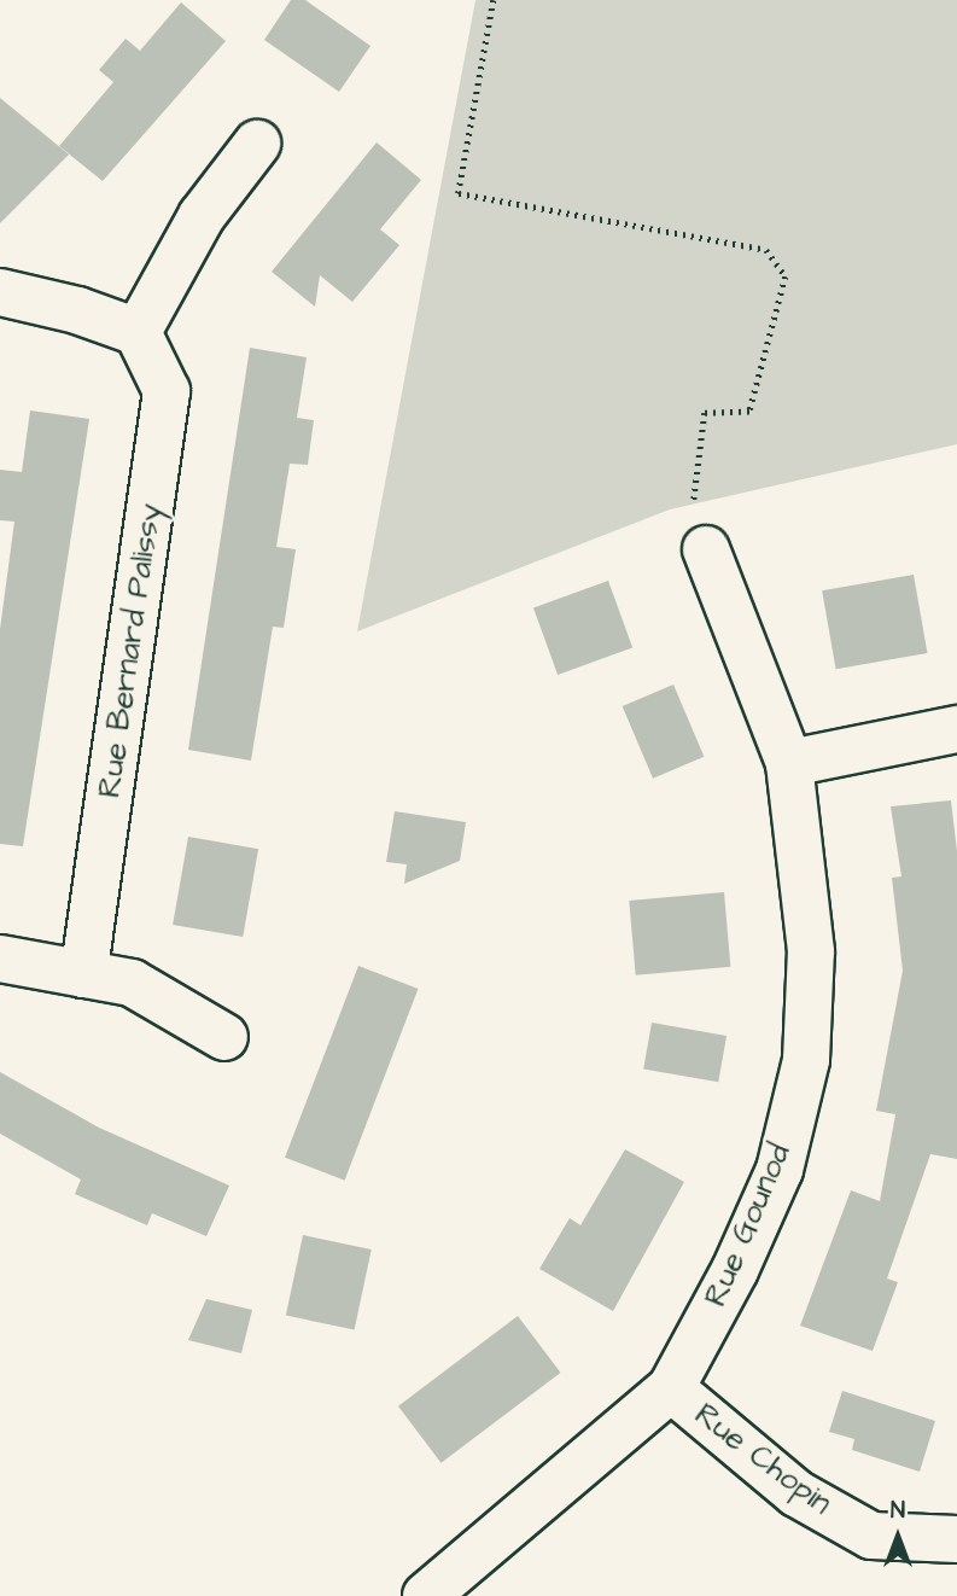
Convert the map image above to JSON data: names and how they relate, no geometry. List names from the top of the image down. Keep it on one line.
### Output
{"streets":{"street":["Rue Bernard Palissy","Rue Gounod","Rue Chopin"]},"crossings":[["Rue Gounod","Rue Chopin"]],"north":"top"}
